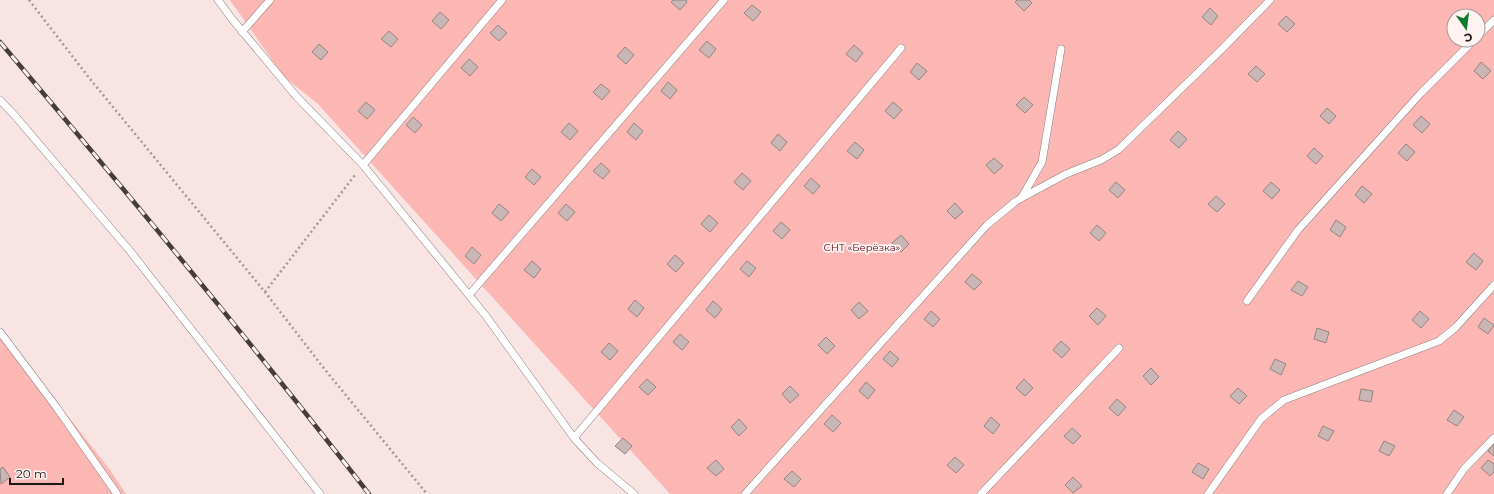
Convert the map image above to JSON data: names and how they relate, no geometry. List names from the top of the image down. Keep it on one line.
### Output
{"parks":["СНТ «Берёзка»"],"scale_bar":"20 m","north":"bottom"}
